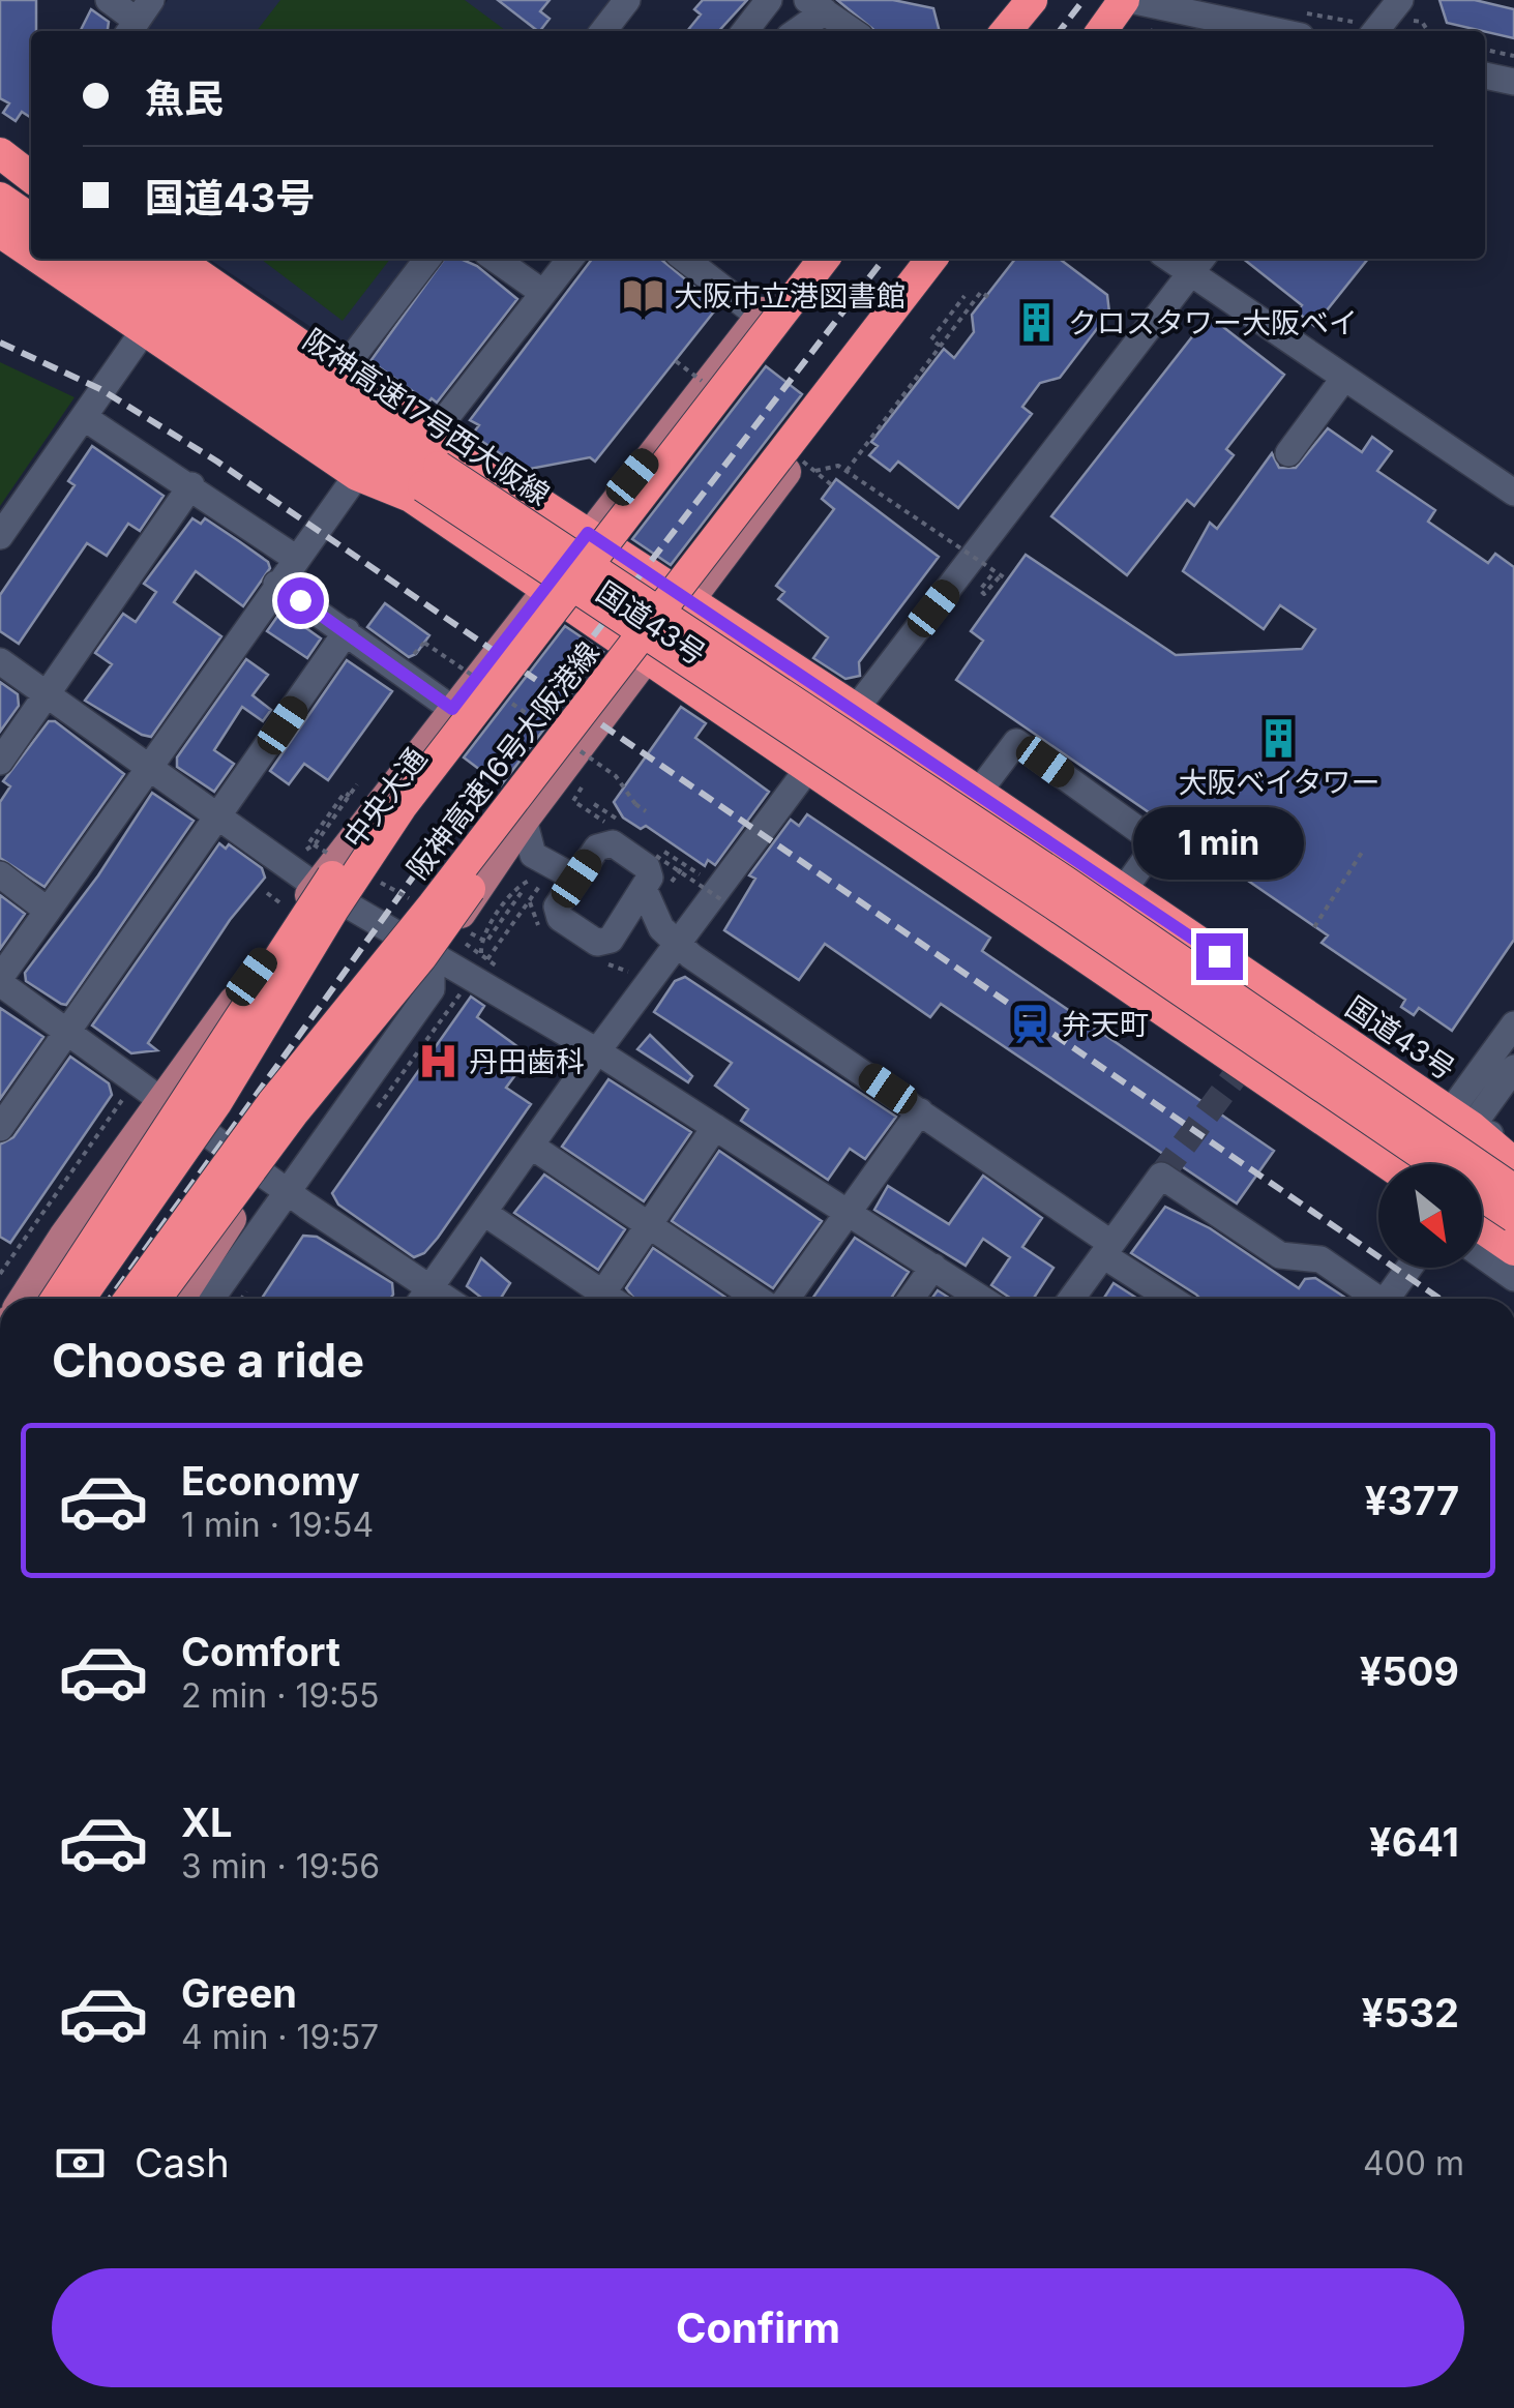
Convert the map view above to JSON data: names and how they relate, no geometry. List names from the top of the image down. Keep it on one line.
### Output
{"streets":{"highway":["阪神高速17号西大阪線","国道43号","阪神高速16号大阪港線"],"main road":["中央大通"]},"crossings":[["国道43号","中央大通"]],"places":{"library":["大阪市立港図書館"],"building":["クロスタワー大阪ベイ","大阪ベイタワー"],"station":["弁天町"],"hospital":["丹田歯科"]},"north":"bottom right","page":{"banner":["魚民","国道43号"],"bubble":"1 min","heading":"Choose a ride","list":[{"name":"Economy","note":"1 min · 19:54","value":"¥377"},{"name":"Comfort","note":"2 min · 19:55","value":"¥509"},{"name":"XL","note":"3 min · 19:56","value":"¥641"},{"name":"Green","note":"4 min · 19:57","value":"¥532"}],"pay":["Cash","400 m"],"buttons":"Confirm"}}
